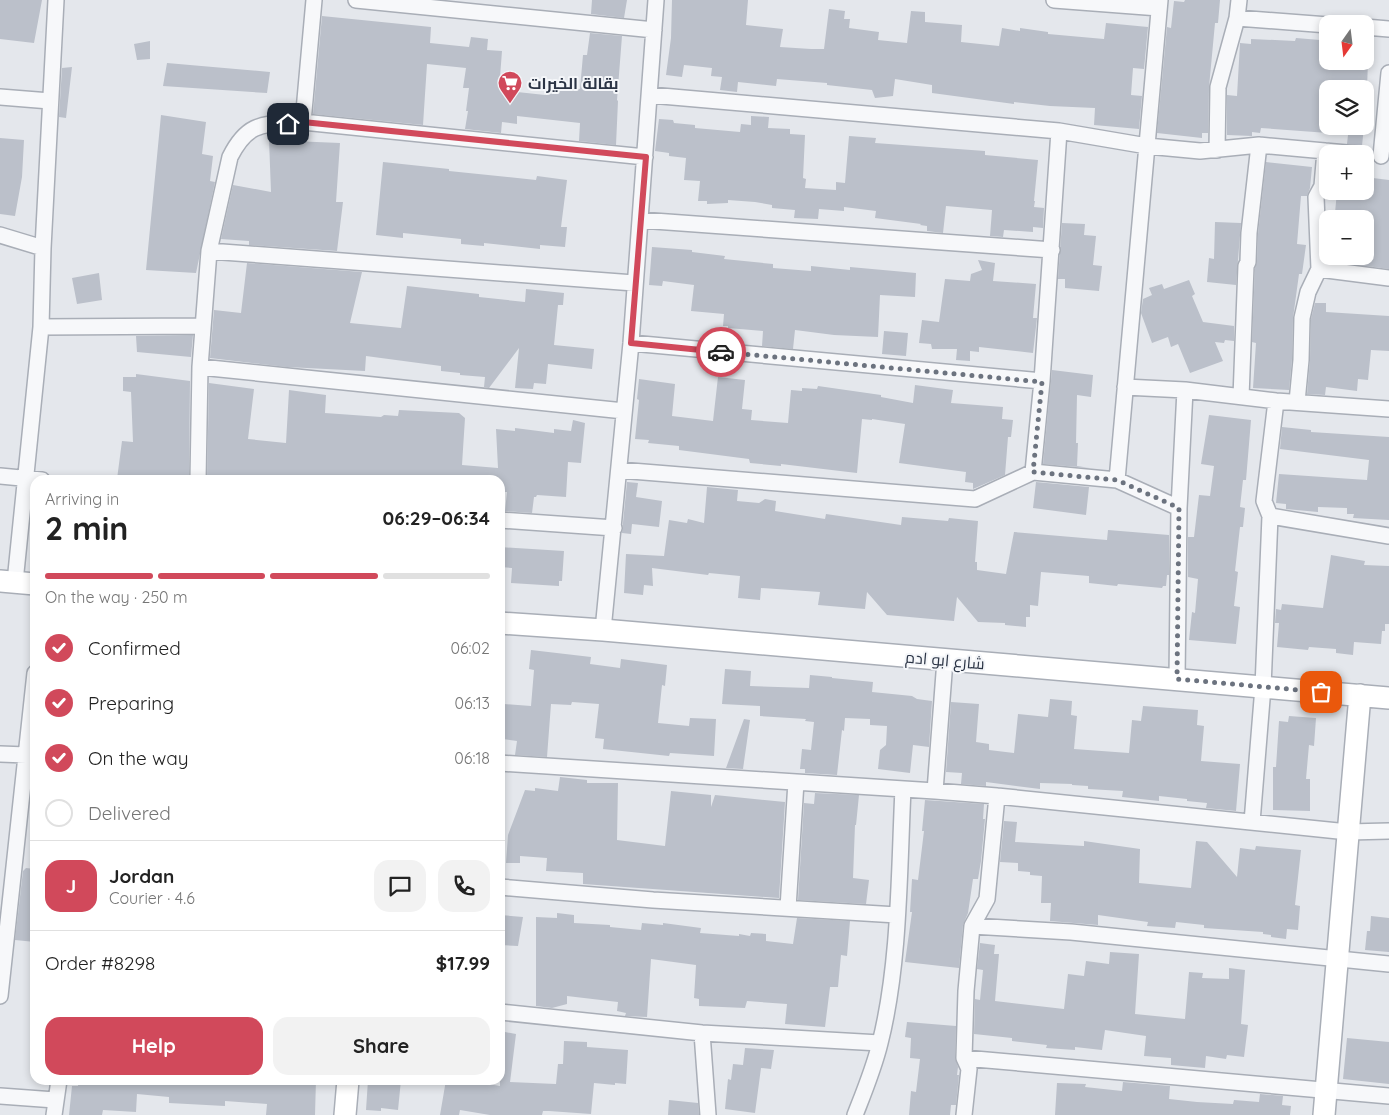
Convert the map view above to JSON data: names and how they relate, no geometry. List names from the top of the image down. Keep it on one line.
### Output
{"streets":{"street":["شارع ابو ادم"]},"places":{"supermarket":["بقالة الخيرات"]},"north":"bottom","page":{"map_buttons":["+","−"],"heading":["2 min","Arriving in","06:29–06:34"],"panel":["Jordan","Courier · 4.6","Order #8298","$17.99"],"bar":"On the way · 250 m","list":[["Confirmed","06:02"],["Preparing","06:13"],["On the way","06:18"],"Delivered"],"round":"J","buttons":["Help","Share"]}}
